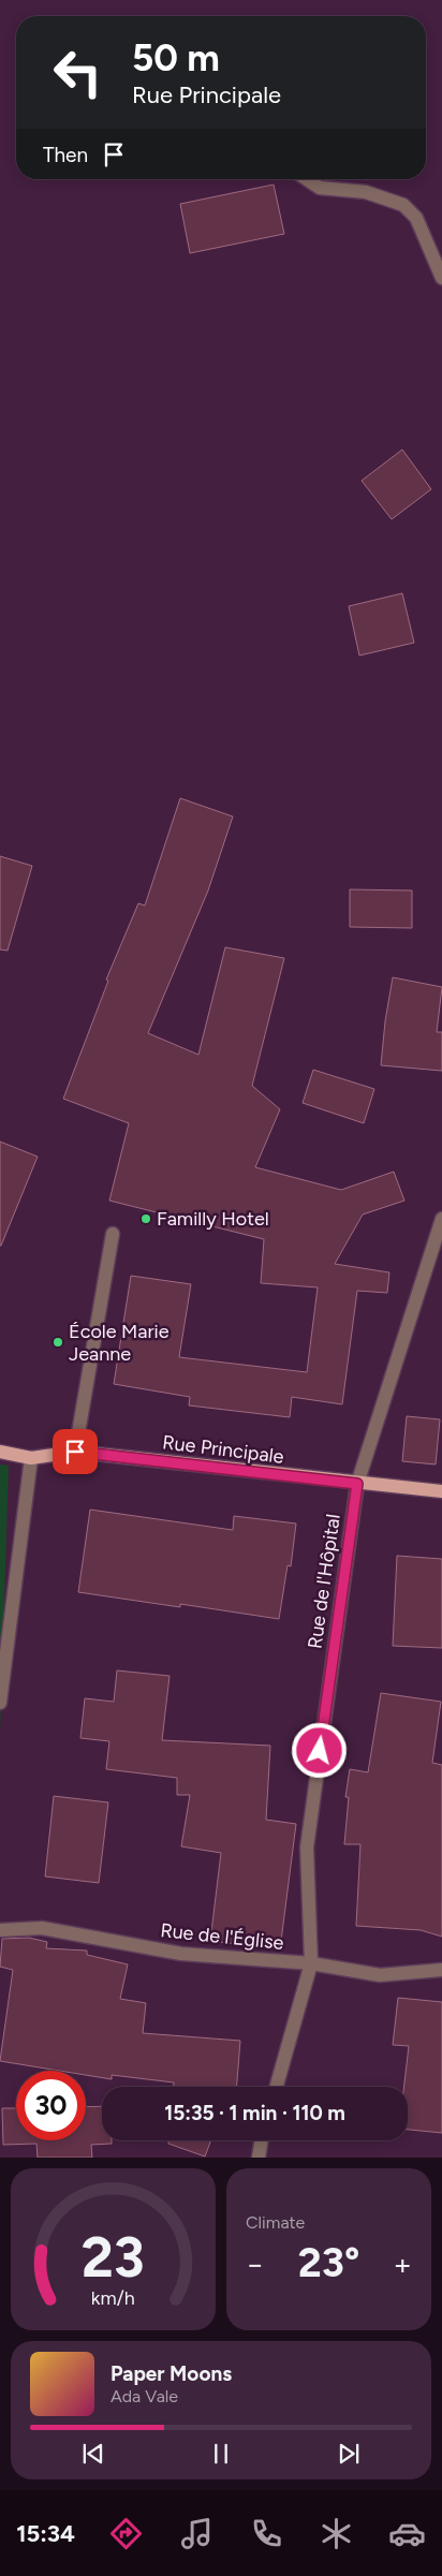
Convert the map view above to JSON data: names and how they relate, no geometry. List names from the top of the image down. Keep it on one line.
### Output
{"streets":{"main road":["Rue Principale"],"street":["Rue de l'Hôpital","Rue de l'Église"]},"crossings":[["Rue Principale","Rue de l'Hôpital"],["Rue de l'Hôpital","Rue de l'Église"]],"places":["Familly Hotel","École Marie Jeanne"],"page":{"turn":["50 m","Rue Principale"],"then":"Then","limit":"30","trip":"15:35 · 1 min · 110 m","tile":"Climate","heat":["−","23°","+"],"song":["Paper Moons","Ada Vale"],"tabs":"15:34","gauge":["23","km/h"]}}
